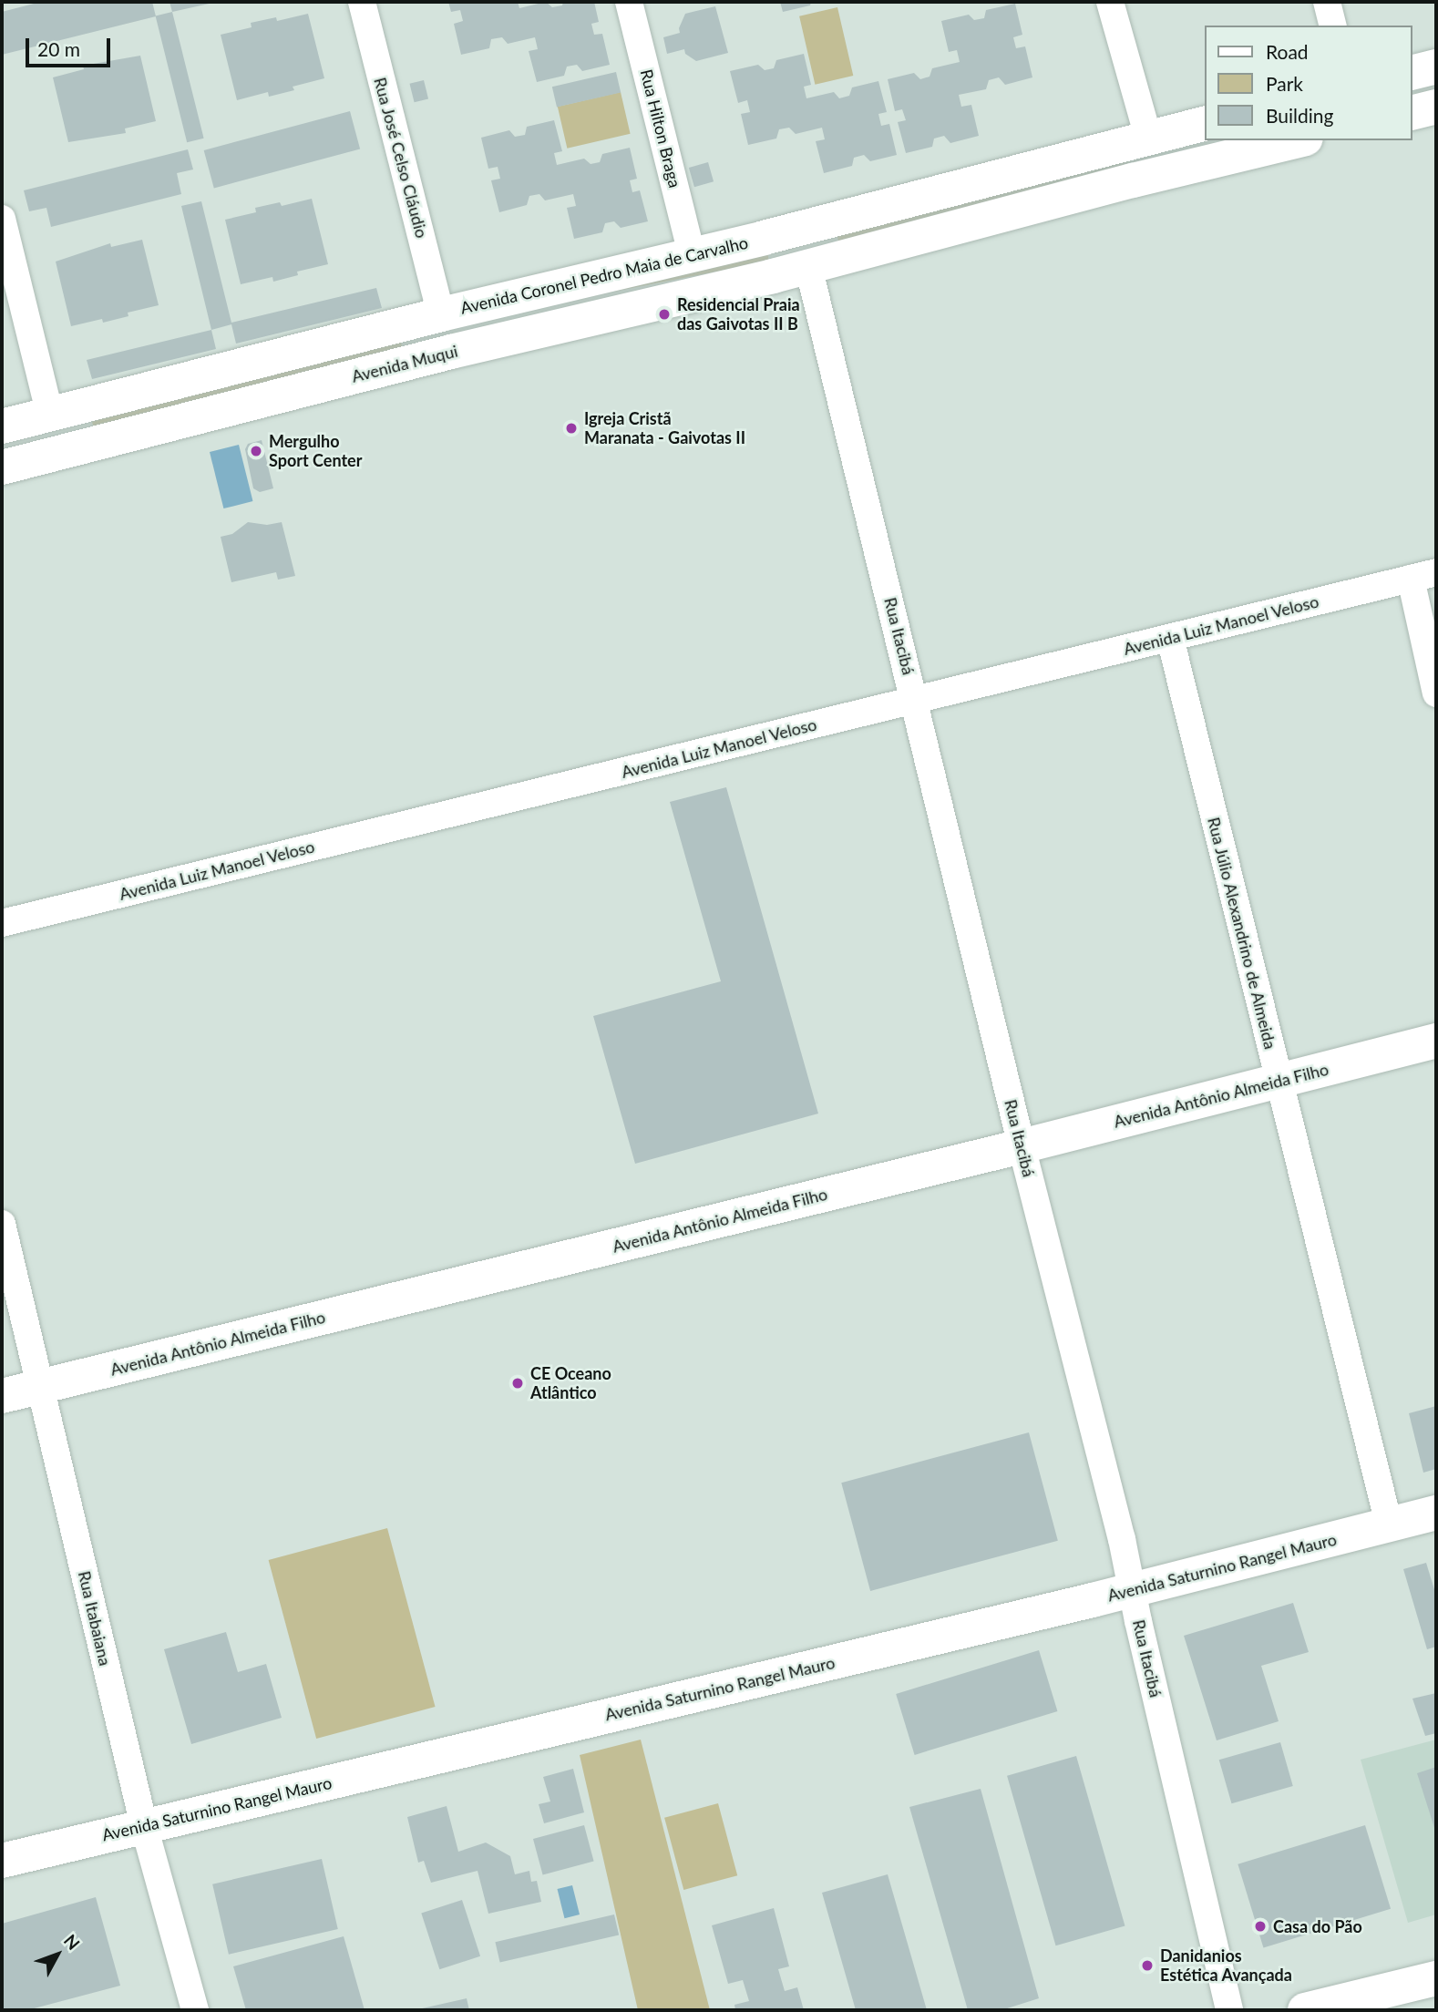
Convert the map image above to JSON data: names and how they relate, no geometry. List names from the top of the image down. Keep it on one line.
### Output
{"streets":{"street":["Rua Hilton Braga","Rua José Celso Cláudio","Avenida Coronel Pedro Maia de Carvalho","Avenida Muqui","Avenida Luiz Manoel Veloso","Rua Itacibá","Rua Júlio Alexandrino de Almeida","Avenida Antônio Almeida Filho","Avenida Saturnino Rangel Mauro","Rua Itabaiana"]},"crossings":[["Rua Hilton Braga","Avenida Coronel Pedro Maia de Carvalho"],["Rua José Celso Cláudio","Avenida Coronel Pedro Maia de Carvalho"],["Avenida Muqui","Rua Itacibá"],["Avenida Luiz Manoel Veloso","Rua Itacibá"],["Avenida Luiz Manoel Veloso","Rua Júlio Alexandrino de Almeida"],["Rua Itacibá","Avenida Antônio Almeida Filho"],["Rua Itacibá","Avenida Saturnino Rangel Mauro"],["Rua Júlio Alexandrino de Almeida","Avenida Antônio Almeida Filho"],["Rua Júlio Alexandrino de Almeida","Avenida Saturnino Rangel Mauro"],["Avenida Antônio Almeida Filho","Rua Itabaiana"],["Avenida Saturnino Rangel Mauro","Rua Itabaiana"]],"places":["Residencial Praia das Gaivotas II B","Igreja Cristã Maranata - Gaivotas II","Mergulho Sport Center","CE Oceano Atlântico","Casa do Pão","Danidanios Estética Avançada"],"legend":["Road","Park","Building"],"scale_bar":"20 m","north":"top right"}
